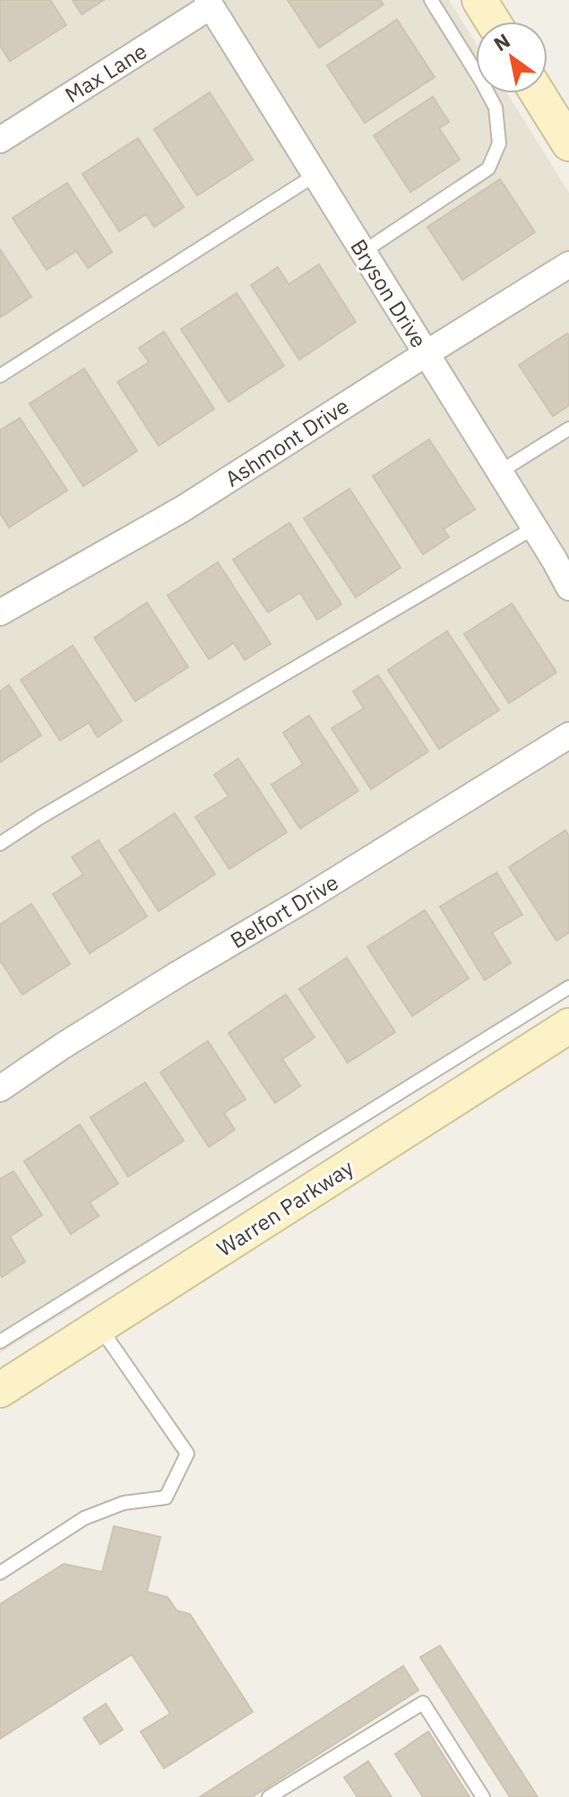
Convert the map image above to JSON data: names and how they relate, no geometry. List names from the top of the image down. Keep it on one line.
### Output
{"streets":{"main road":["Warren Parkway"],"street":["Max Lane","Bryson Drive","Ashmont Drive","Belfort Drive"]},"crossings":[["Max Lane","Bryson Drive"],["Bryson Drive","Ashmont Drive"]],"north":"top left"}
